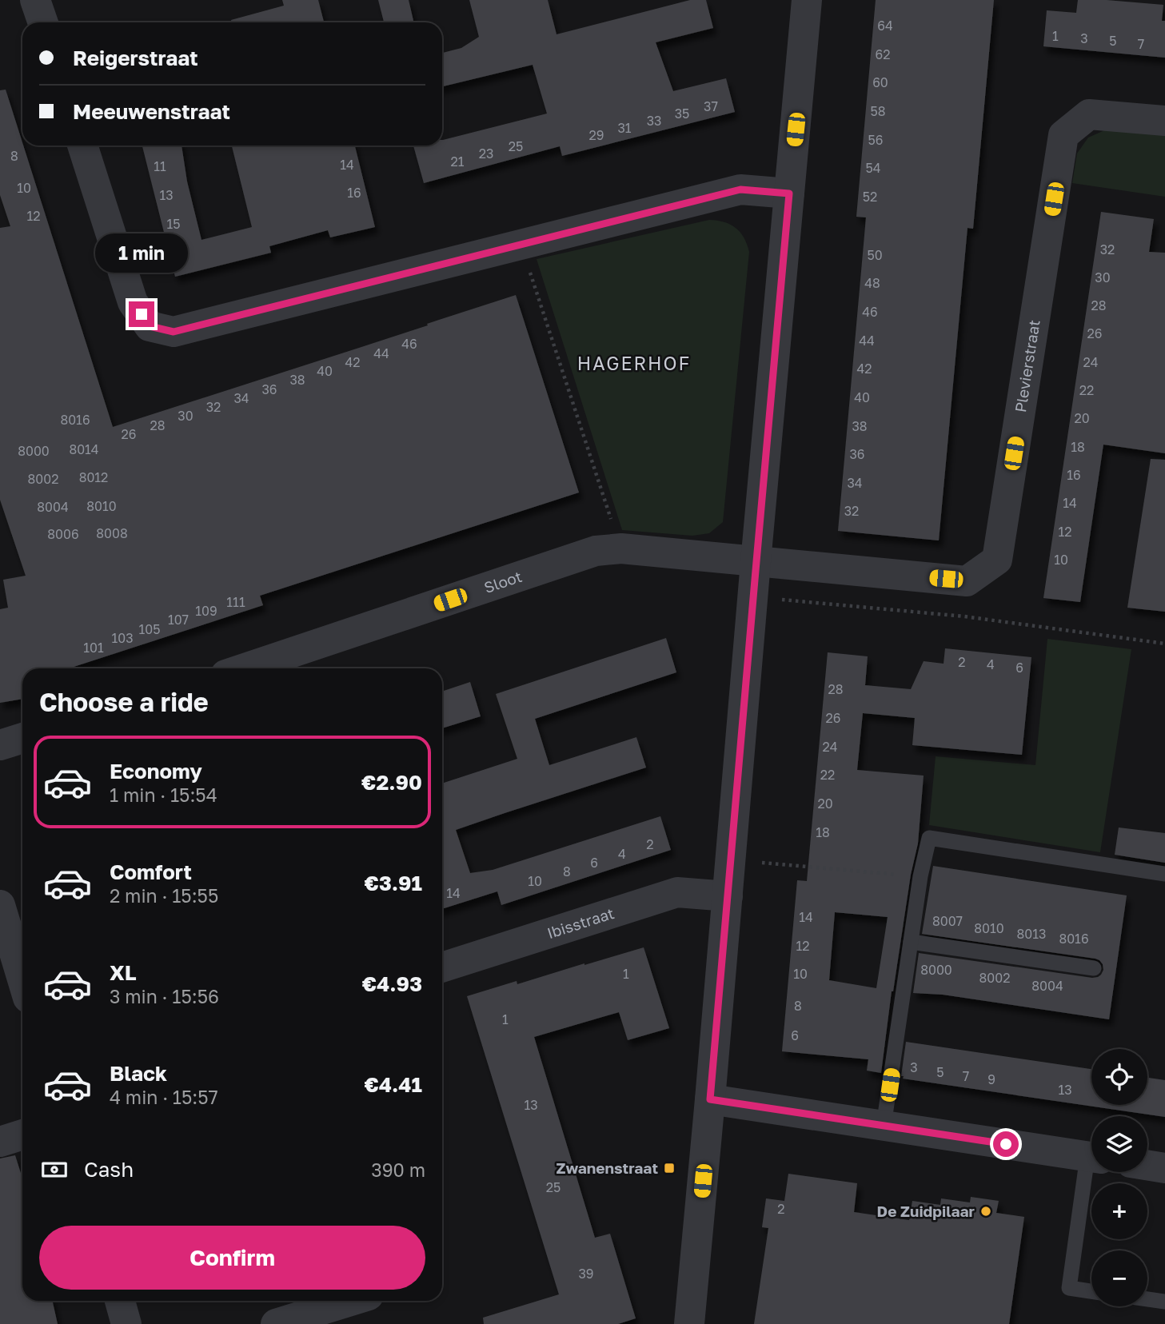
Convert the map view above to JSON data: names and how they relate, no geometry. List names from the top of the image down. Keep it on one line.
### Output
{"streets":{"street":["Plevierstraat","Sloot","Ibisstraat"]},"crossings":[["Plevierstraat","Sloot"]],"districts":["HAGERHOF"],"places":{"transit":["Zwanenstraat"],"other":["De Zuidpilaar"]},"house_numbers":["64","1","3","5","7","62","60","37","58","35","33","31","29","56","25","23","8","21","14","11","54","10","16","13","52","12","15","32","50","30","48","28","46","26","44","46","44","42","24","42","40","38","36","22","40","34","32","30","20","8016","28","38","26","18","8014","8000","36","16","8012","8002","34","14","8010","8004","32","12","8008","8006","10","111","109","107","105","103","101","2","4","6","28","26","24","22","20","18","2","4","6","8","10","14","14","8007","8010","8013","8016","12","8000","1","10","8002","8004","8","1","6","3","5","7","9","13","13","25","2","39"],"page":{"banner":["Reigerstraat","Meeuwenstraat"],"bubble":"1 min","heading":"Choose a ride","list":[{"name":"Economy","note":"1 min · 15:54","value":"€2.90"},{"name":"Comfort","note":"2 min · 15:55","value":"€3.91"},{"name":"XL","note":"3 min · 15:56","value":"€4.93"},{"name":"Black","note":"4 min · 15:57","value":"€4.41"}],"map_buttons":["+","−"],"pay":["Cash","390 m"],"buttons":"Confirm"}}
